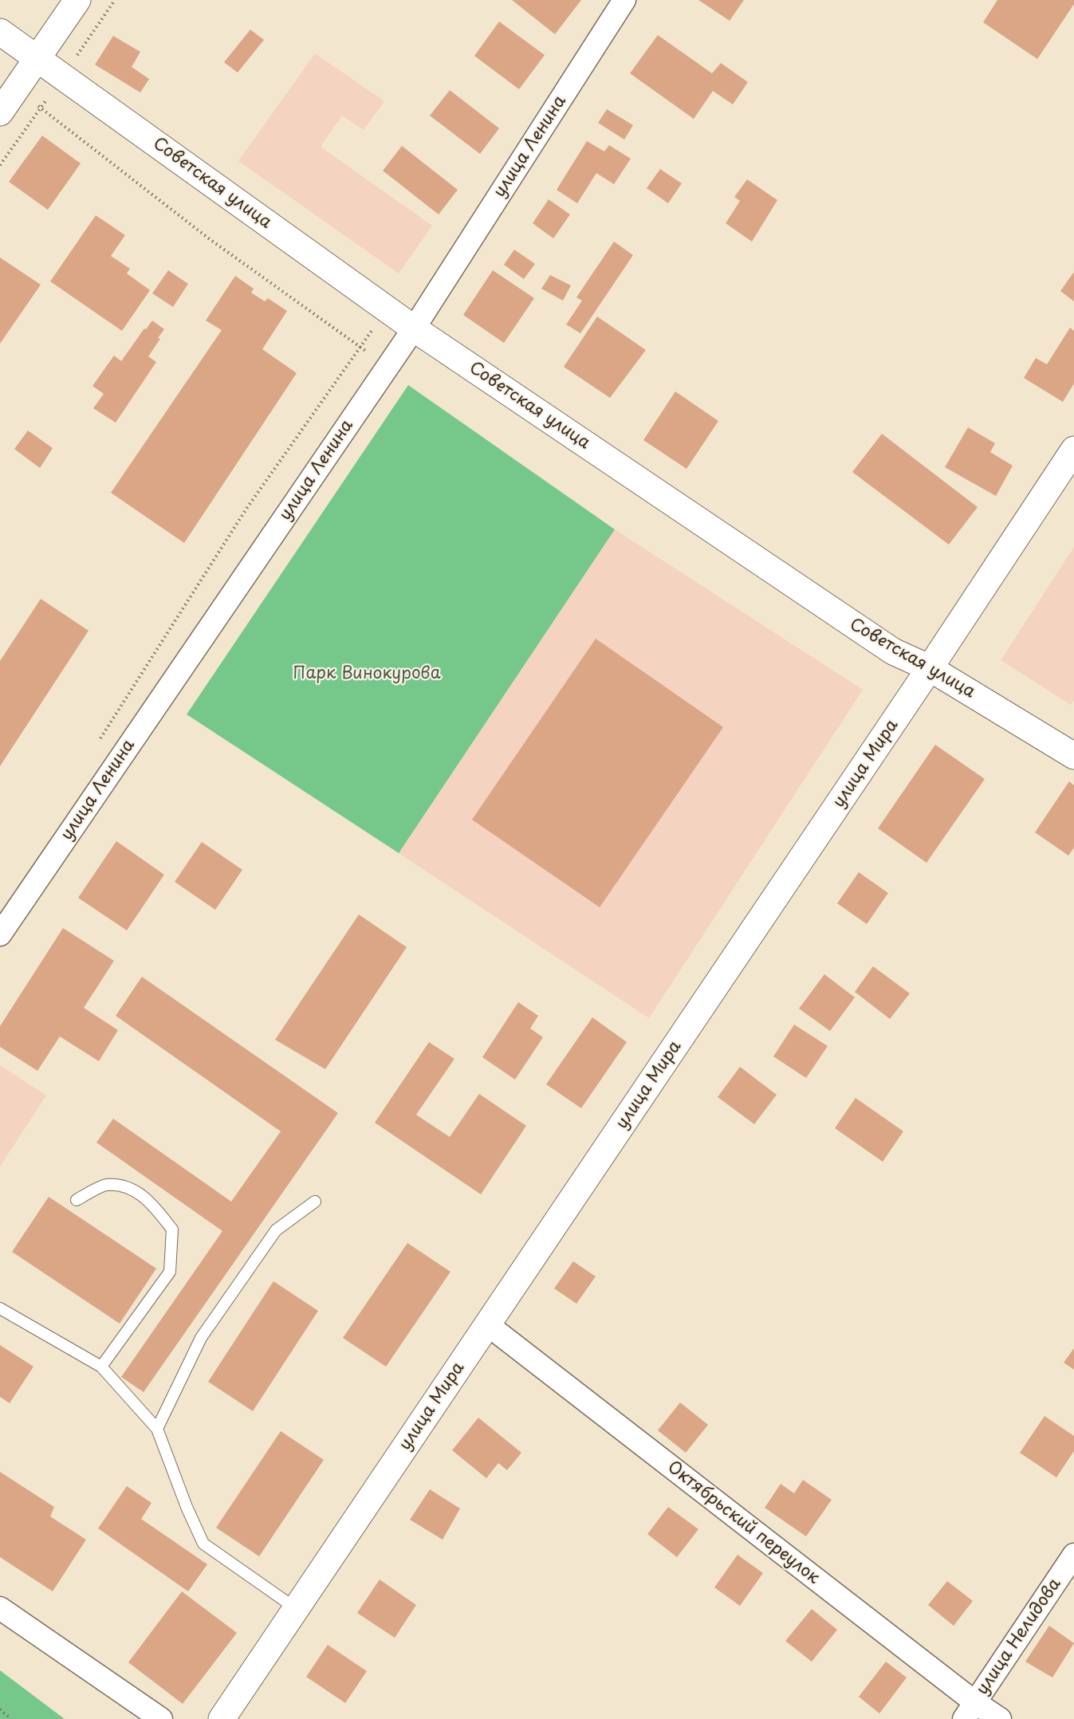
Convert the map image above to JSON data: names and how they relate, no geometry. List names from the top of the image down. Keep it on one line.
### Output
{"streets":{"main road":["Советская улица","улица Мира"],"street":["улица Ленина","Октябрьский переулок","улица Нелидова"]},"crossings":[["улица Ленина","Советская улица"],["Советская улица","улица Мира"],["улица Мира","Октябрьский переулок"],["Октябрьский переулок","улица Нелидова"]],"parks":["Парк Винокурова"]}
